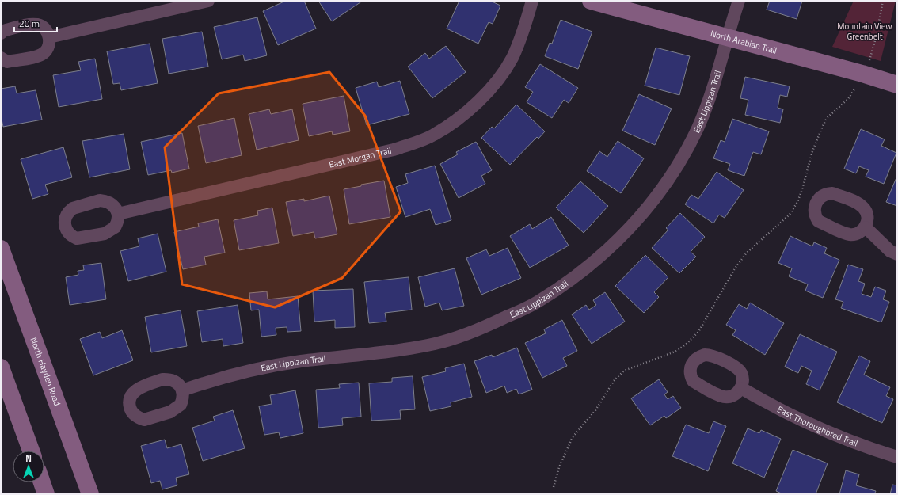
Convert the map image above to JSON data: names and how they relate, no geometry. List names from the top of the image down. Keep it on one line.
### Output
{"streets":{"main road":["North Arabian Trail","North Hayden Road"],"street":["East Lippizan Trail","East Morgan Trail","East Thoroughbred Trail"]},"crossings":[["North Arabian Trail","East Lippizan Trail"]],"parks":["Mountain View Greenbelt"],"scale_bar":"20 m","north":"top"}
